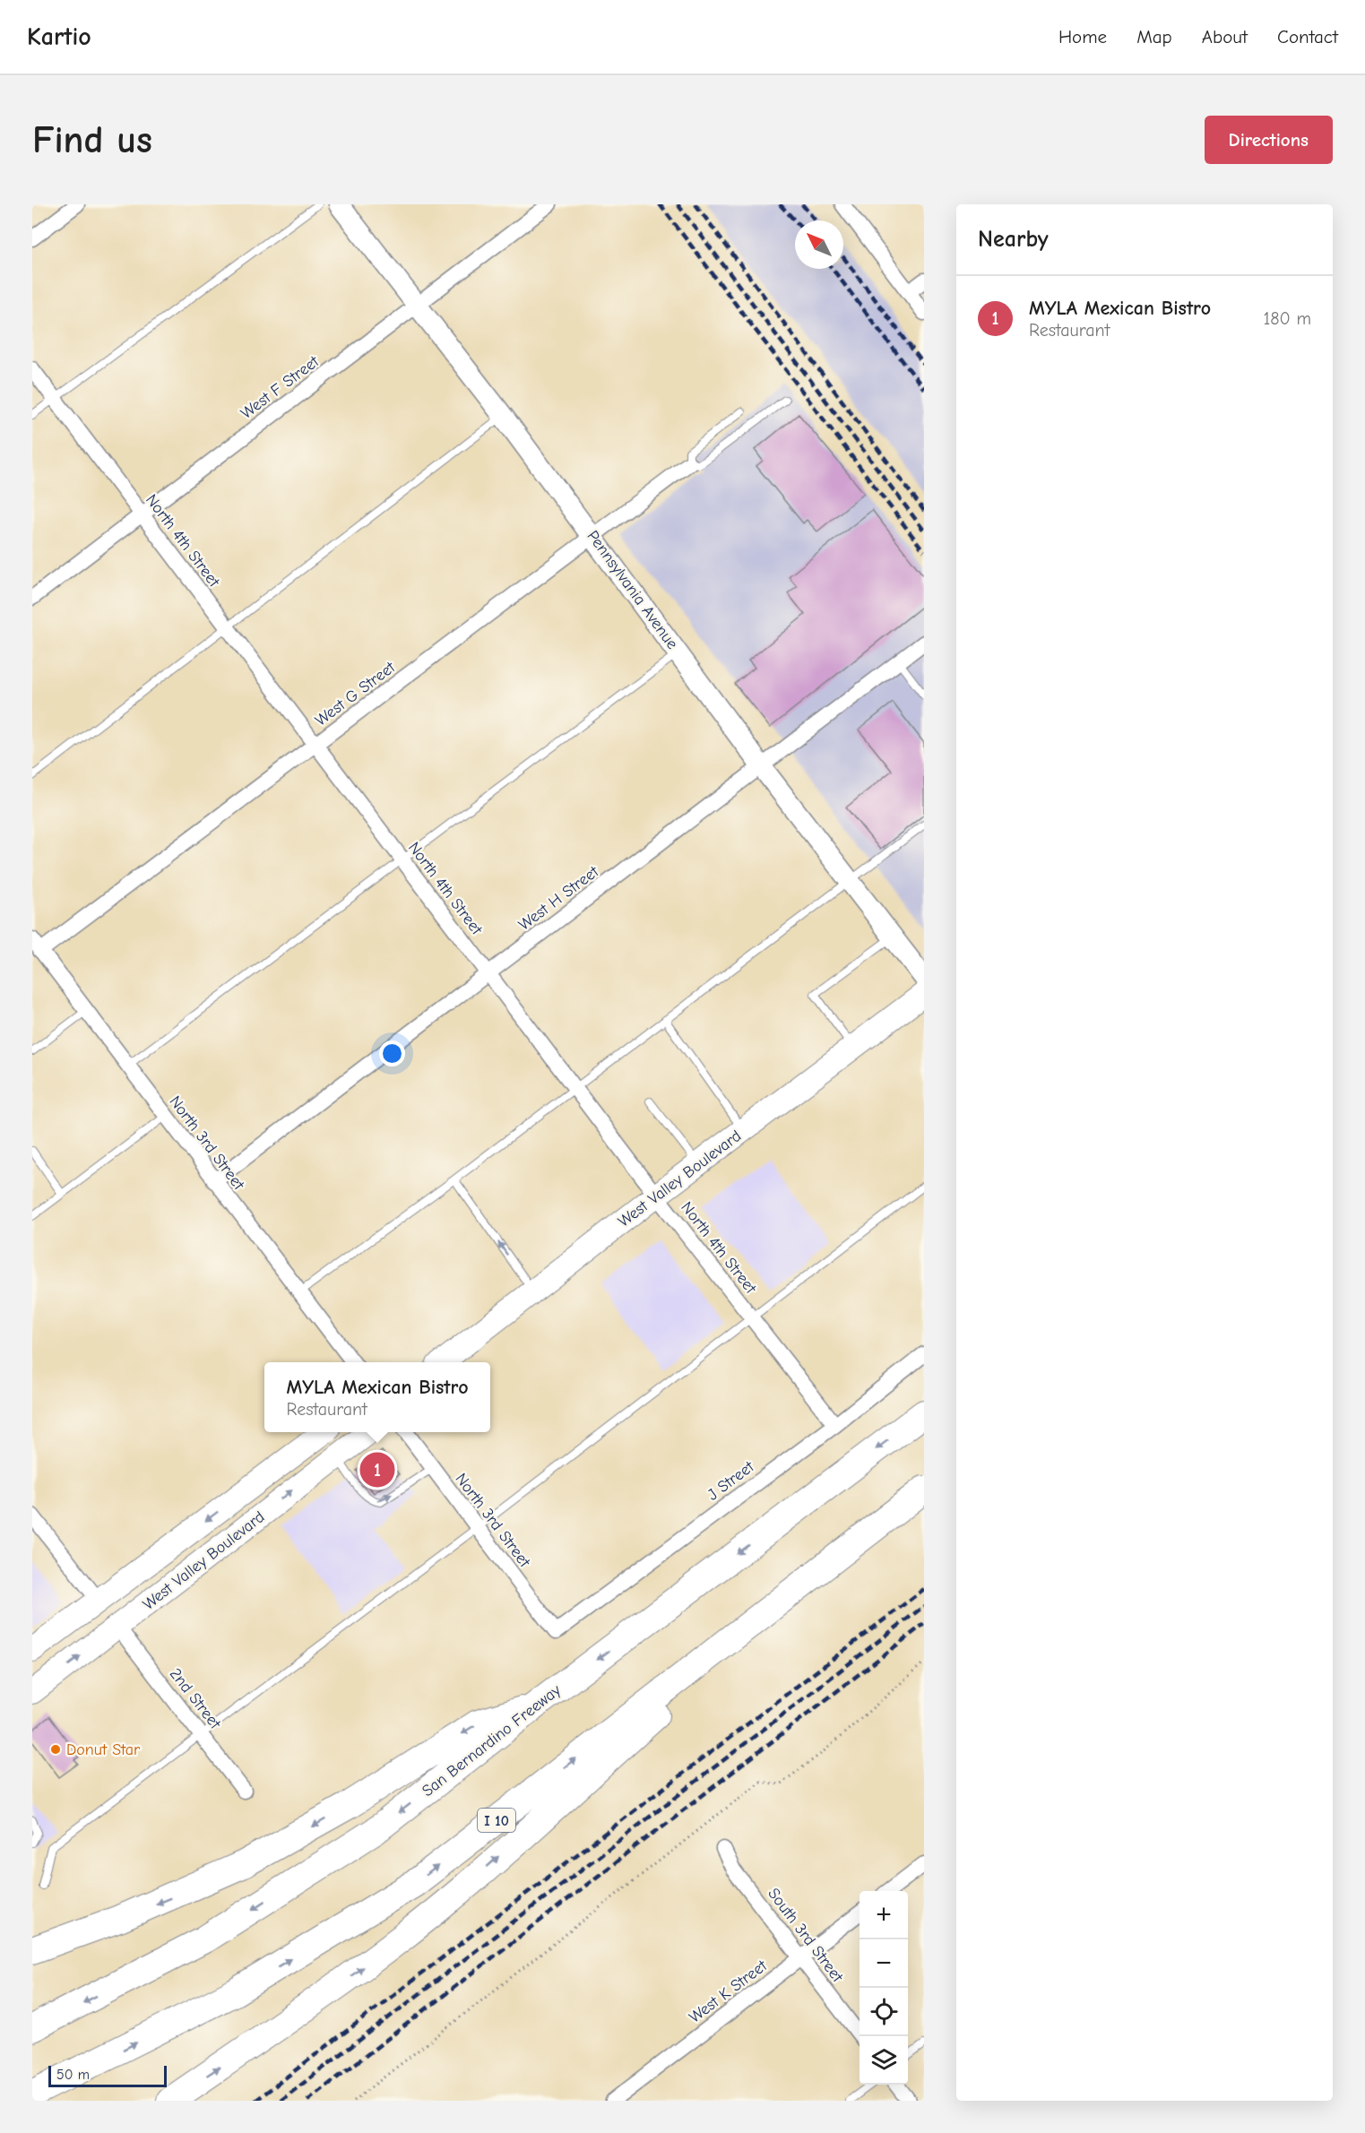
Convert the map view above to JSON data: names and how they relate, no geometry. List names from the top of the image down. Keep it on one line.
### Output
{"streets":{"highway":["San Bernardino Freeway","I 10"],"main road":["West Valley Boulevard"],"street":["West F Street","North 4th Street","Pennsylvania Avenue","West G Street","West H Street","North 3rd Street","J Street","2nd Street","South 3rd Street","West K Street"]},"crossings":[["West F Street","North 4th Street"],["West F Street","Pennsylvania Avenue"],["North 4th Street","West G Street"],["North 4th Street","West H Street"],["North 4th Street","West Valley Boulevard"],["North 4th Street","J Street"],["Pennsylvania Avenue","West G Street"],["Pennsylvania Avenue","West H Street"],["West G Street","North 3rd Street"],["West H Street","North 3rd Street"],["North 3rd Street","J Street"],["West Valley Boulevard","2nd Street"],["South 3rd Street","West K Street"]],"places":["Donut Star"],"scale_bar":"50 m","north":"top left","page":{"header":"Kartio","nav":["Home","Map","About","Contact"],"buttons":"Directions","title":"Find us","heading":"Nearby","list":[{"mark":"1","name":"MYLA Mexican Bistro","note":"Restaurant","value":"180 m"}],"popup":["MYLA Mexican Bistro","Restaurant"],"pins":"1","map_buttons":["+","−"],"scale":"50 m"}}
